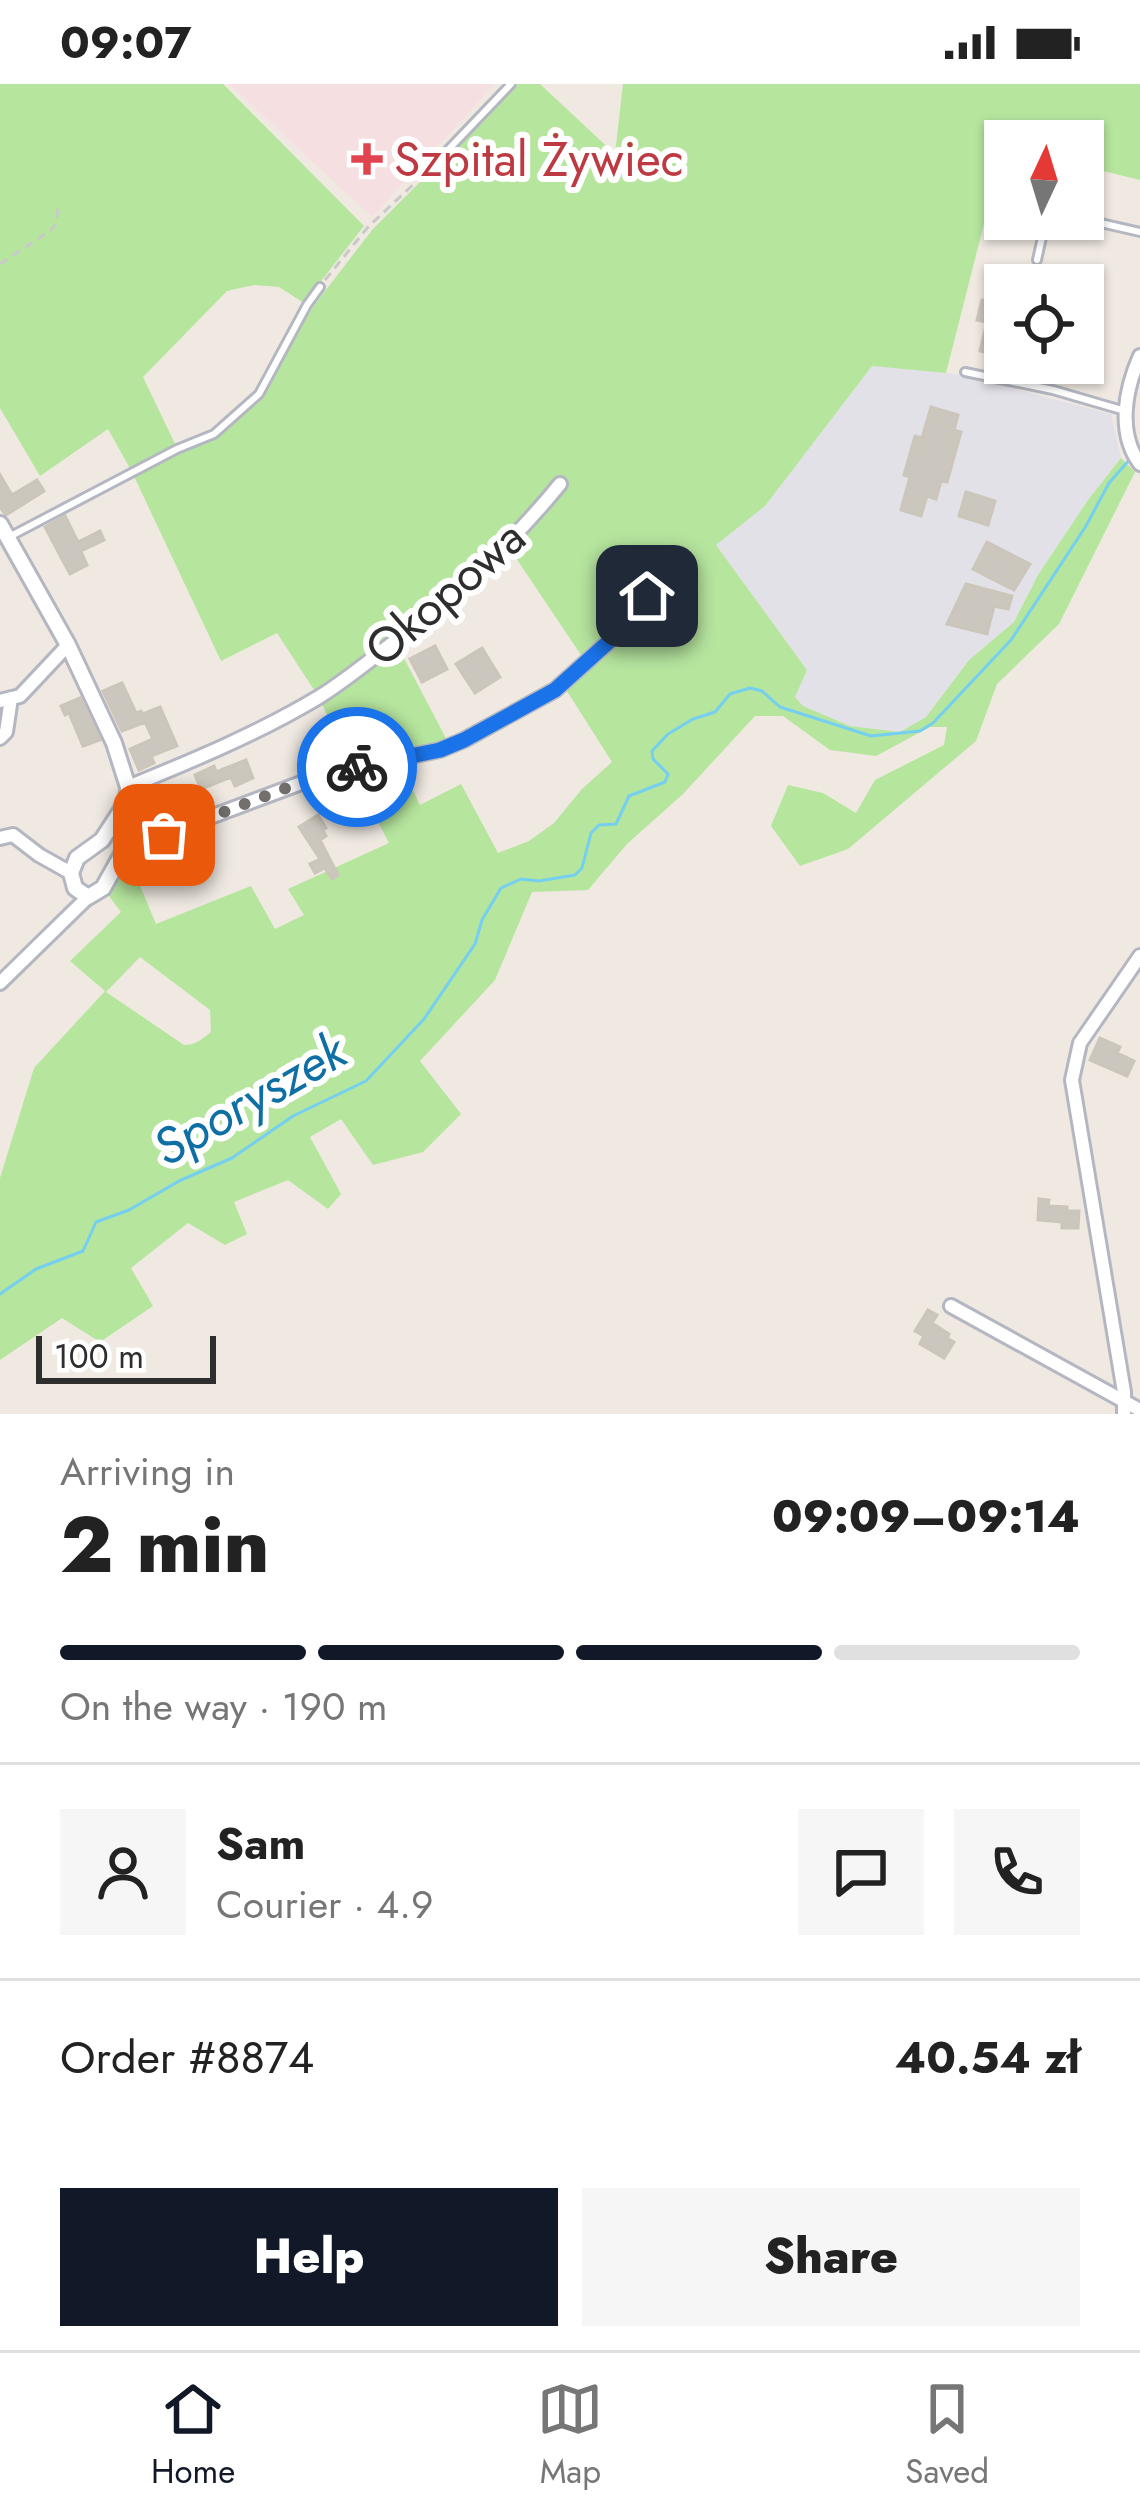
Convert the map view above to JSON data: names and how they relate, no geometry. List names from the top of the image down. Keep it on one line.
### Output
{"streets":{"street":["Okopowa"]},"water":["Sporyszek"],"places":{"health":["Szpital Żywiec"]},"scale_bar":"100 m","north":"top","page":{"status":"09:07","scale":"100 m","heading":["2 min","Arriving in","09:09–09:14"],"panel":["Sam","Courier · 4.9","Order #8874","40.54 zł"],"bar":"On the way · 190 m","buttons":["Help","Share"],"tabs":["Home","Map","Saved"]}}
